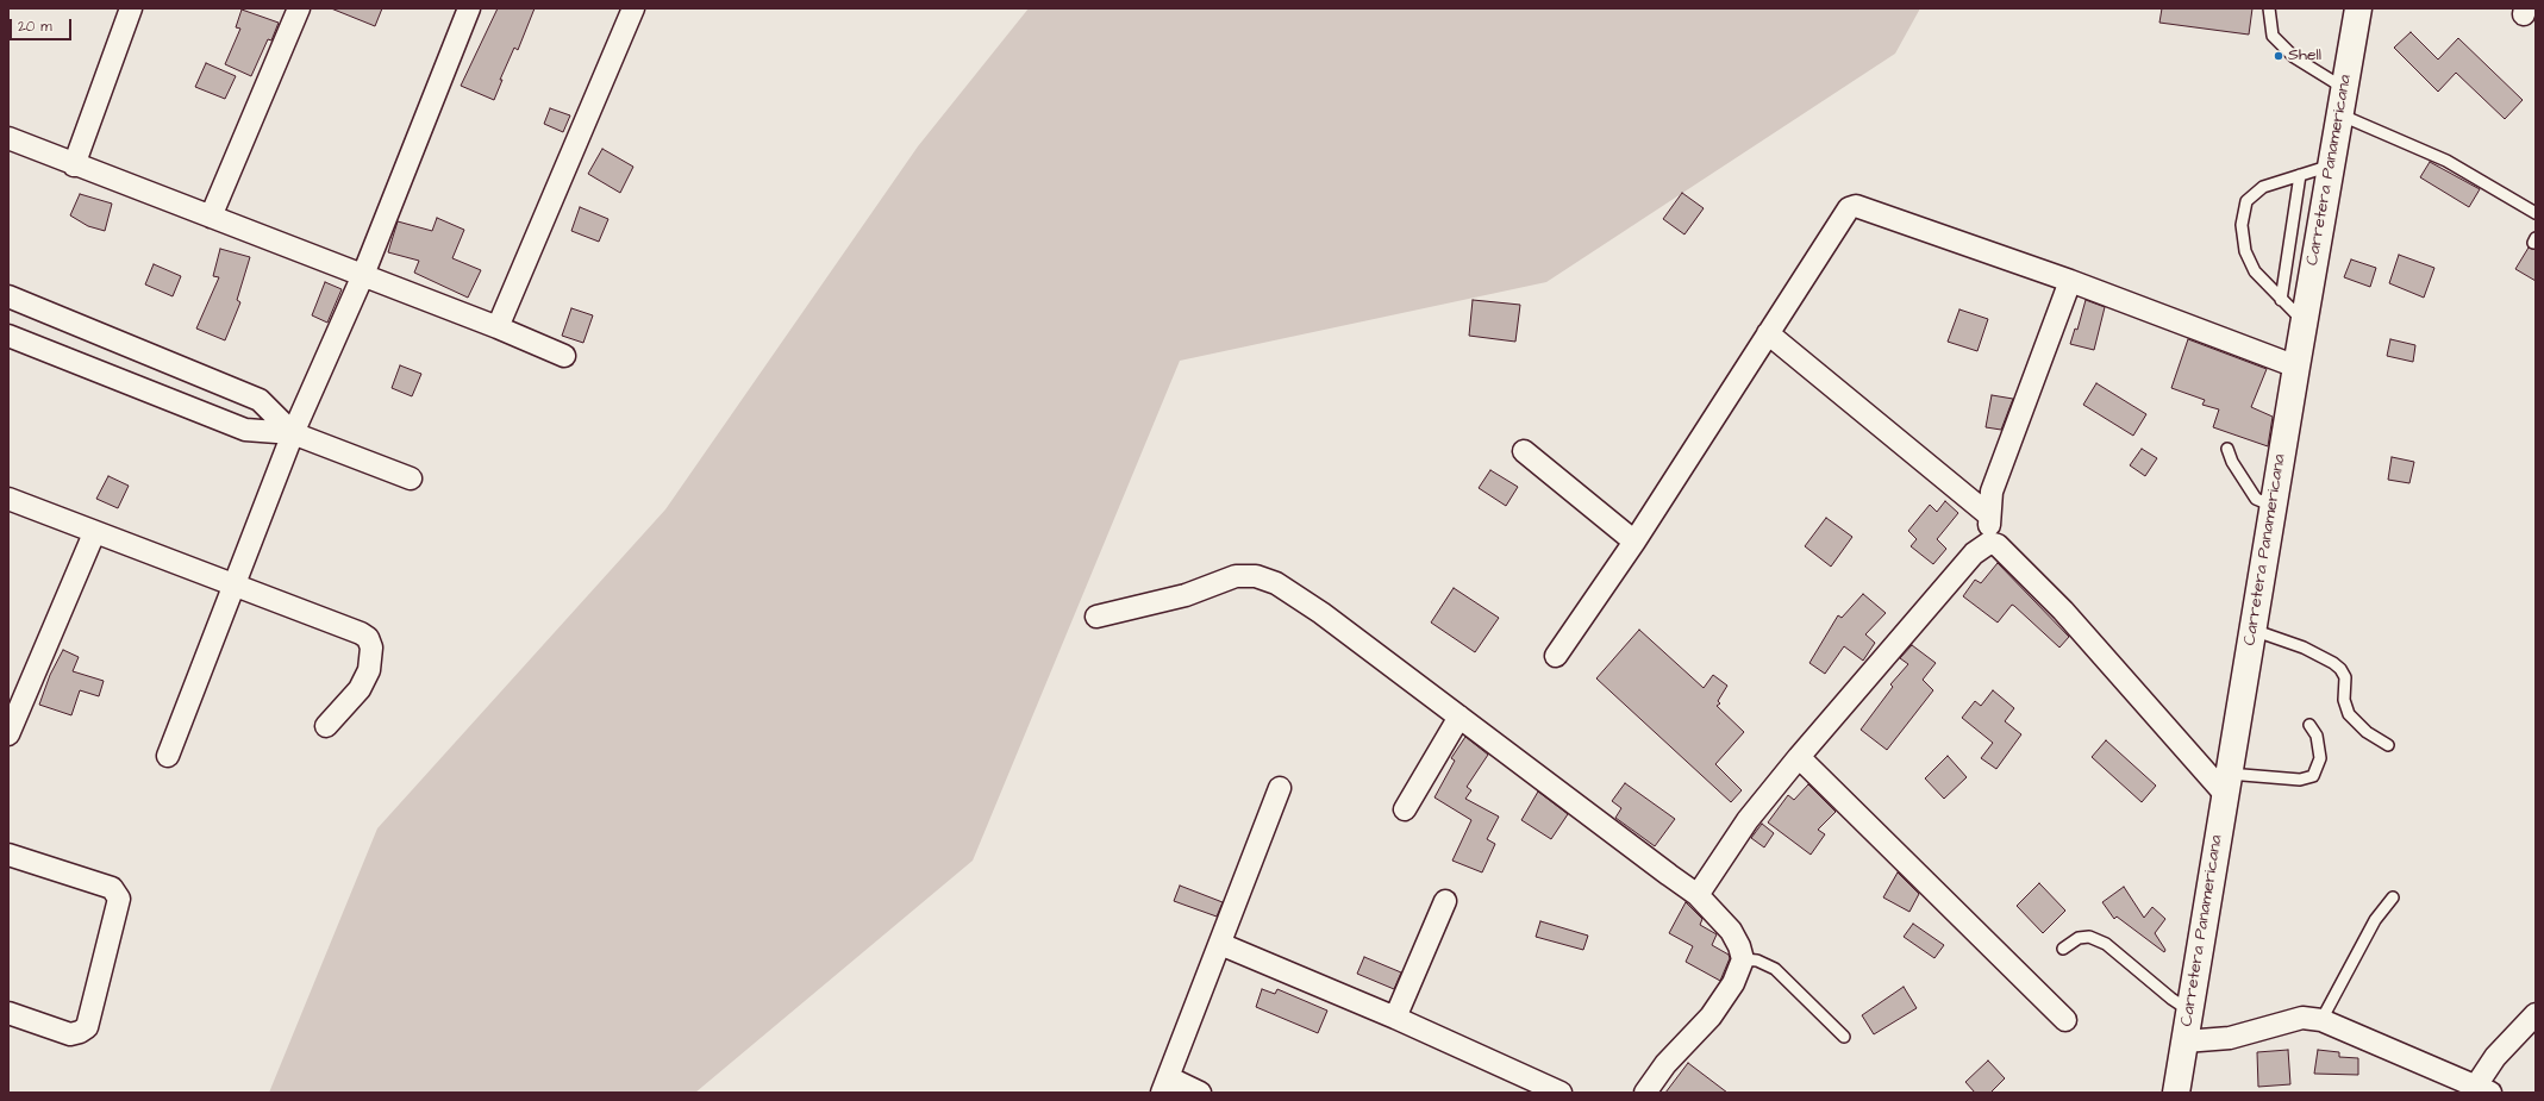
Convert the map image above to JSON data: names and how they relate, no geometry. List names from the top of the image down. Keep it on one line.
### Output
{"streets":{"highway":["Carretera Panamericana"]},"places":["Shell"],"scale_bar":"20 m"}
